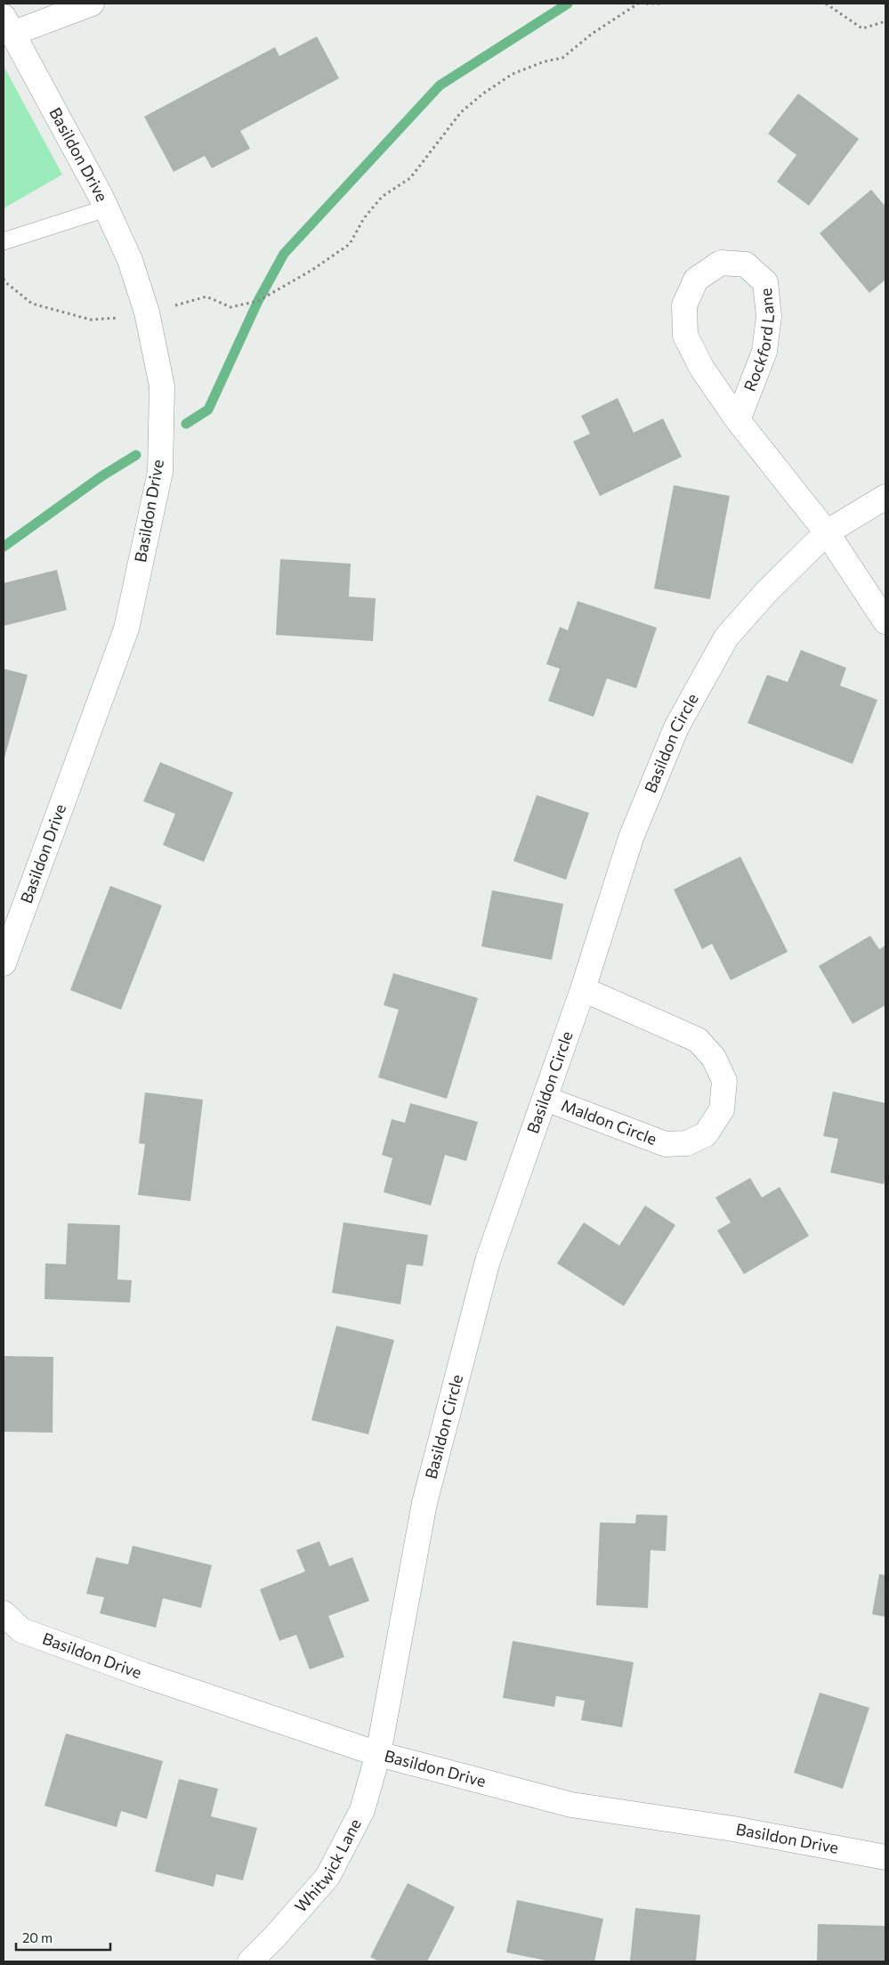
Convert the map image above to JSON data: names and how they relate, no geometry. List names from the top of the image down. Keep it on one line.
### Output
{"streets":{"street":["Basildon Drive","Rockford Lane","Basildon Circle","Maldon Circle","Whitwick Lane"]},"crossings":[["Basildon Drive","Basildon Circle"],["Basildon Drive","Whitwick Lane"],["Rockford Lane","Basildon Circle"],["Basildon Circle","Maldon Circle"],["Basildon Circle","Whitwick Lane"]],"scale_bar":"20 m"}
